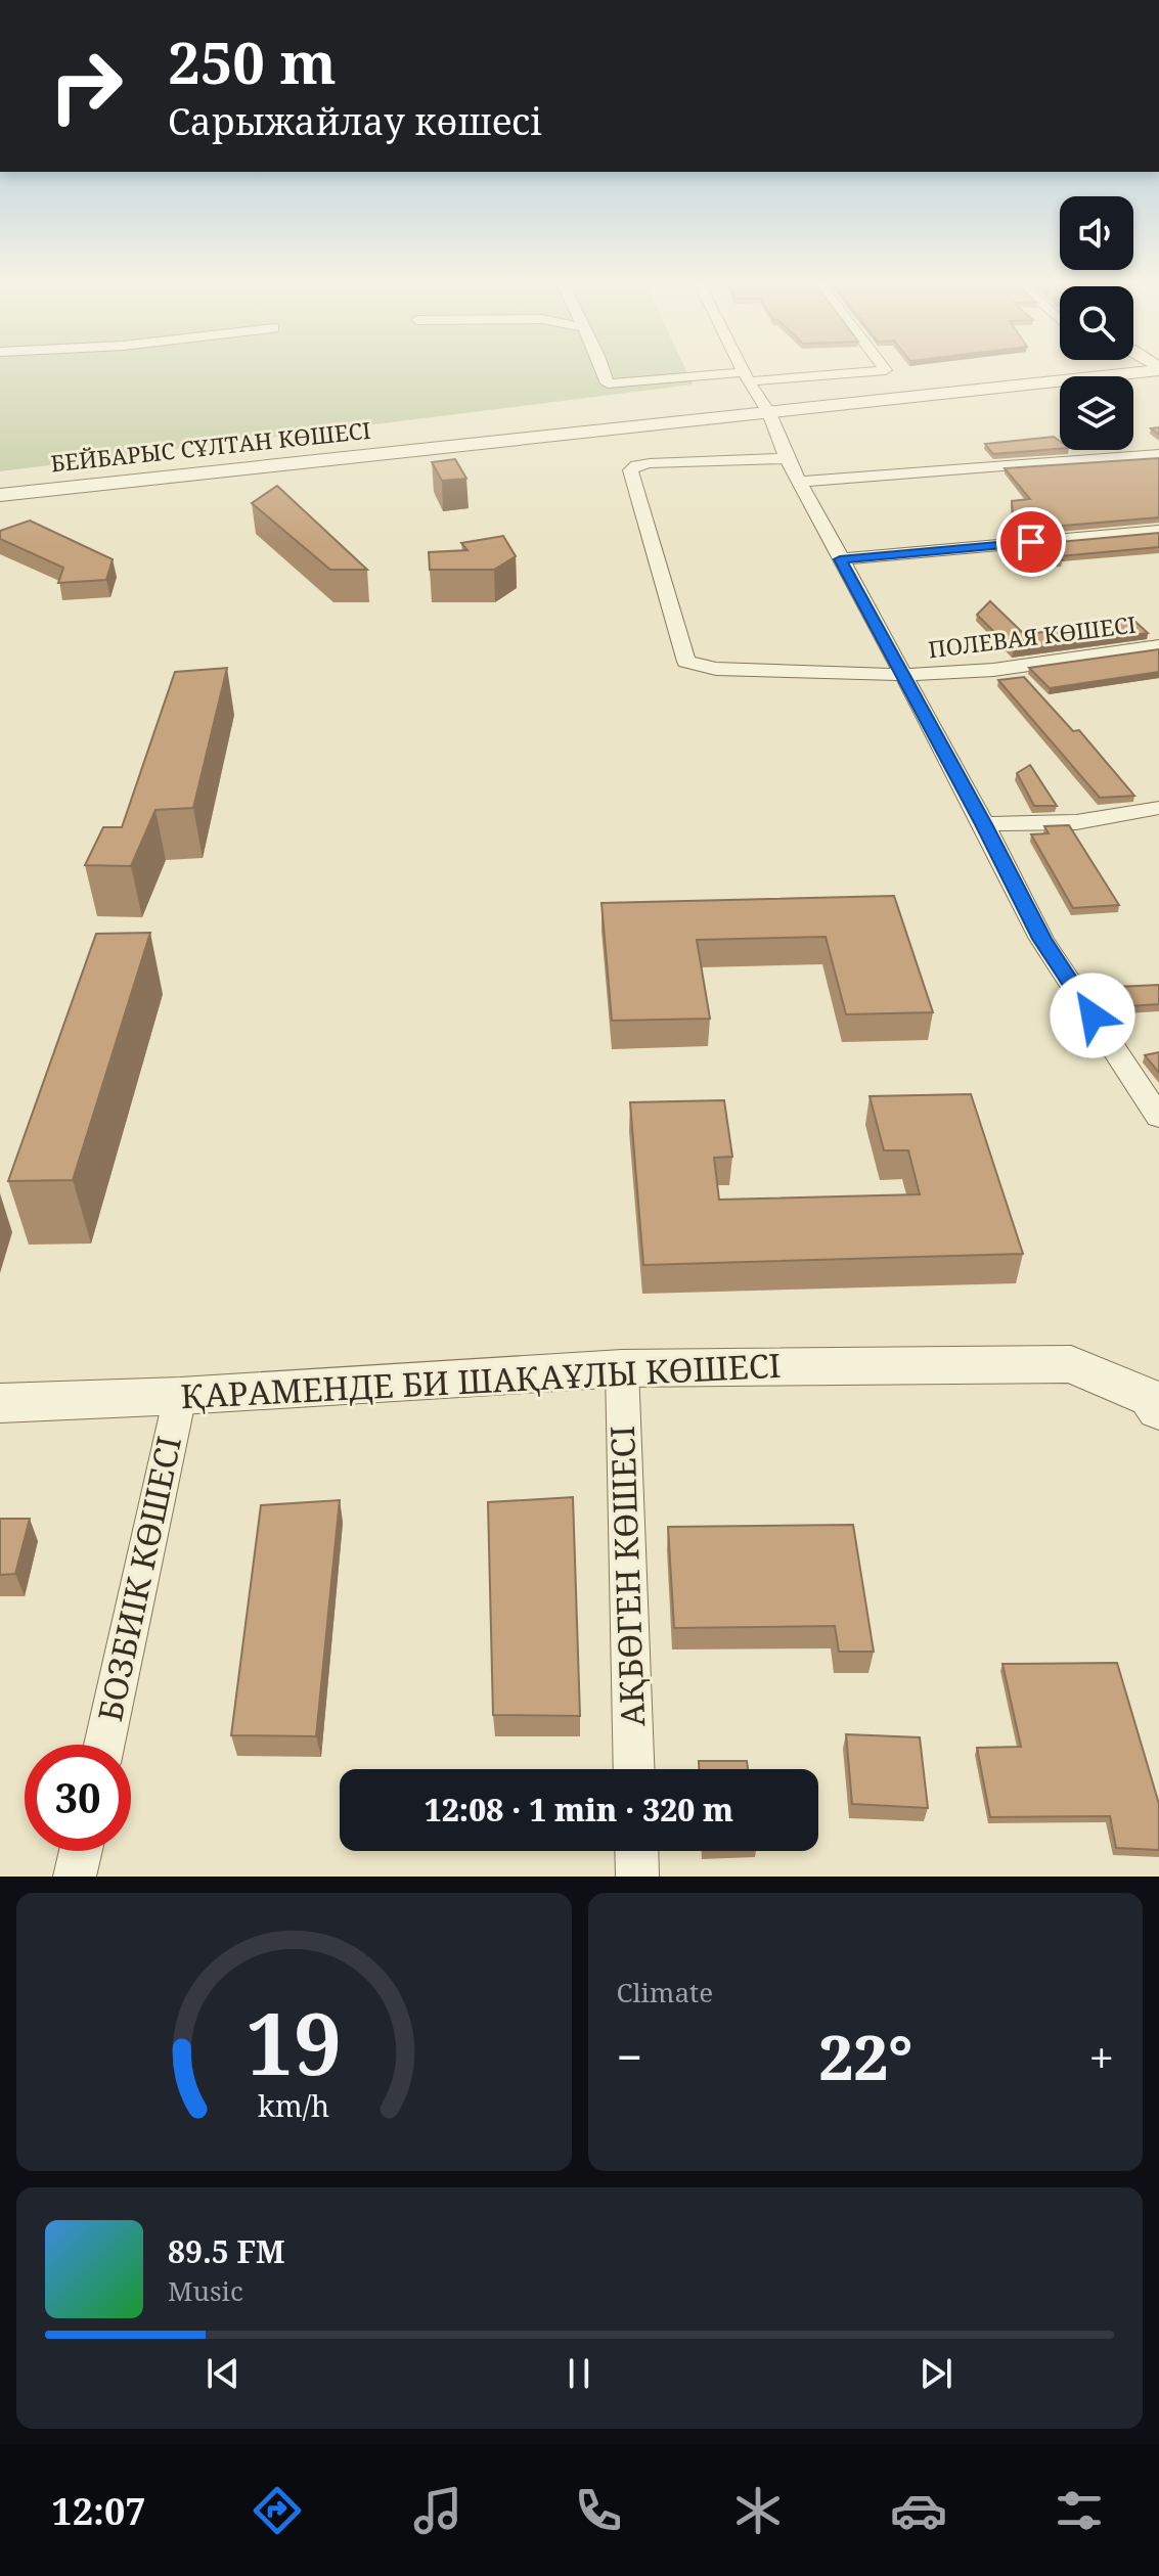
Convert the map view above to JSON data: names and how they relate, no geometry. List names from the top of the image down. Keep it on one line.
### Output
{"streets":{"street":["БЕЙБАРЫС СҰЛТАН КӨШЕСІ","ПОЛЕВАЯ КӨШЕСІ","ҚАРАМЕНДЕ БИ ШАҚАҰЛЫ КӨШЕСІ","АҚБӨГЕН КӨШЕСІ","БОЗБИІК КӨШЕСІ"]},"crossings":[["ҚАРАМЕНДЕ БИ ШАҚАҰЛЫ КӨШЕСІ","АҚБӨГЕН КӨШЕСІ"],["ҚАРАМЕНДЕ БИ ШАҚАҰЛЫ КӨШЕСІ","БОЗБИІК КӨШЕСІ"]],"page":{"turn":["250 m","Сарыжайлау көшесі"],"limit":"30","trip":"12:08 · 1 min · 320 m","tile":"Climate","heat":["−","22°","+"],"song":["89.5 FM","Music"],"tabs":"12:07","gauge":["19","km/h"]}}
